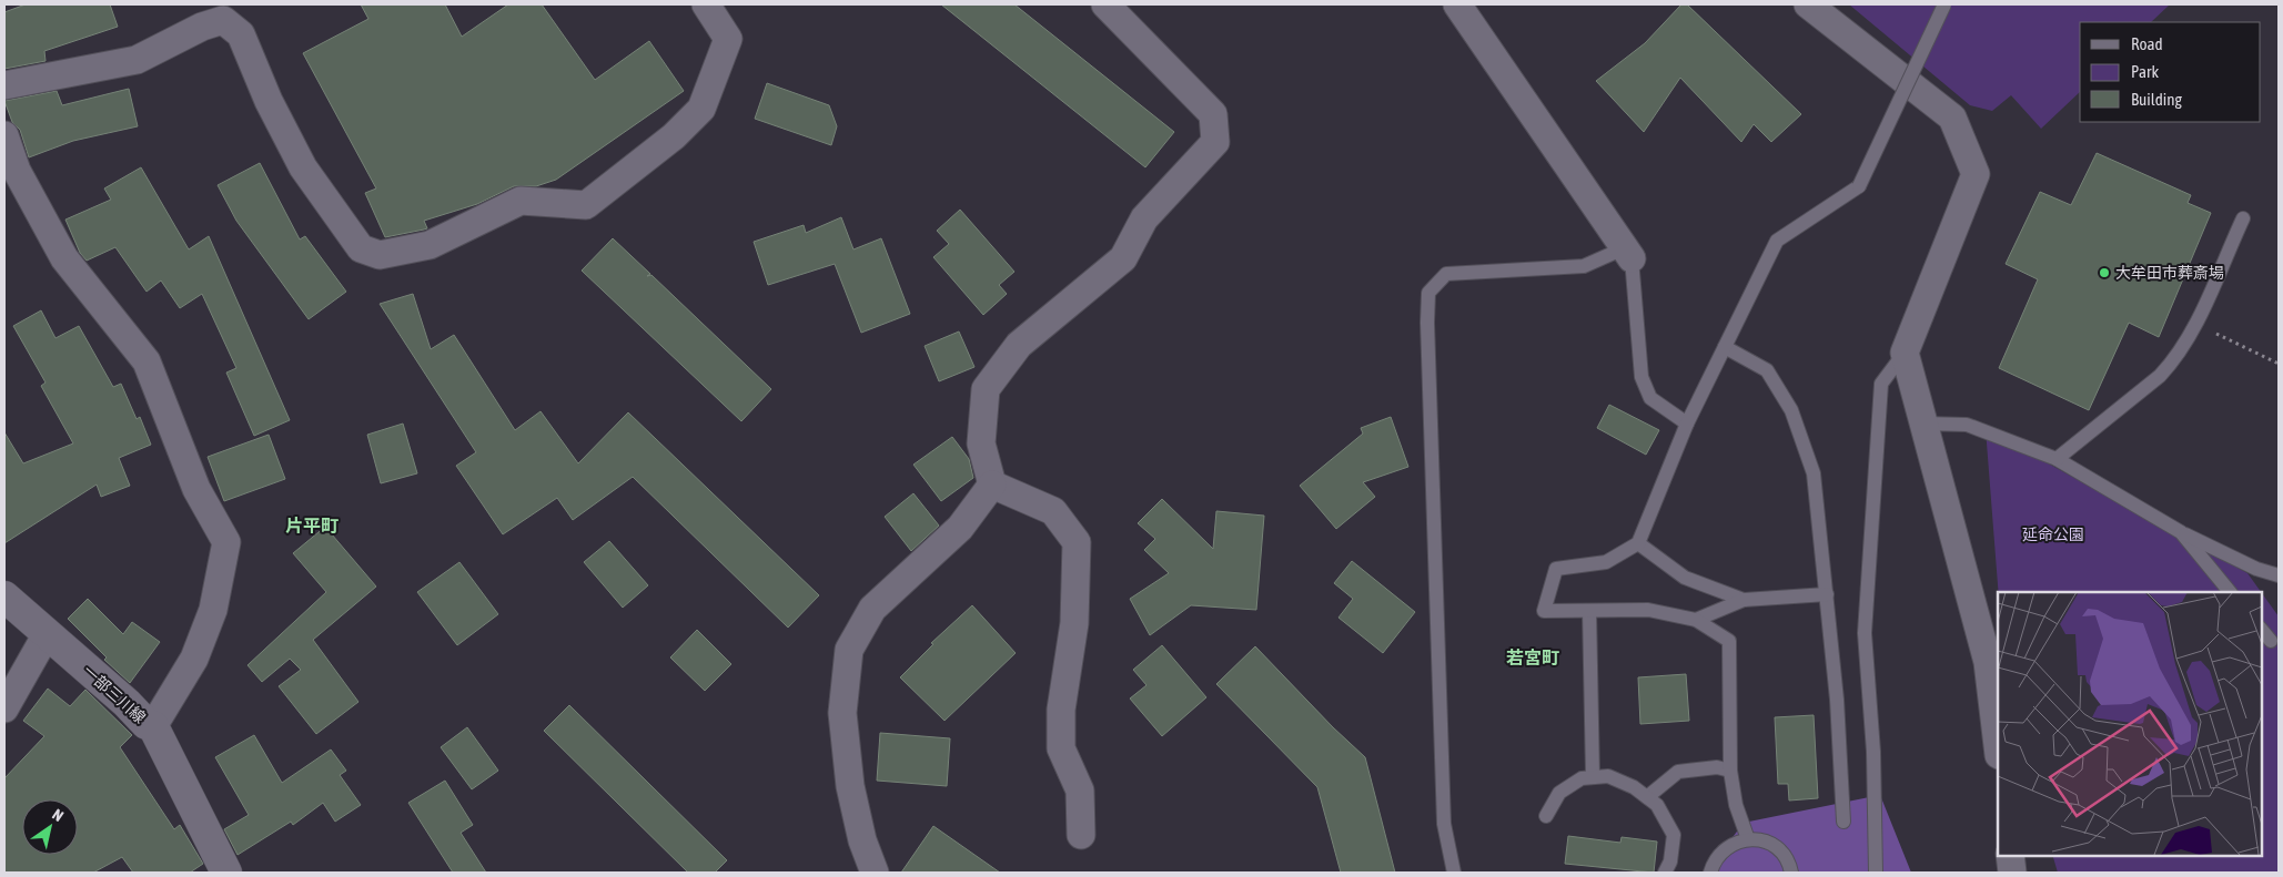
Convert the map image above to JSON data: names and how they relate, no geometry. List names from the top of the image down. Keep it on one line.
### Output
{"streets":{"main road":["一部三川線"]},"districts":["片平町","若宮町"],"parks":["延命公園"],"places":["大牟田市葬斎場"],"legend":["Road","Park","Building"],"north":"top right"}
